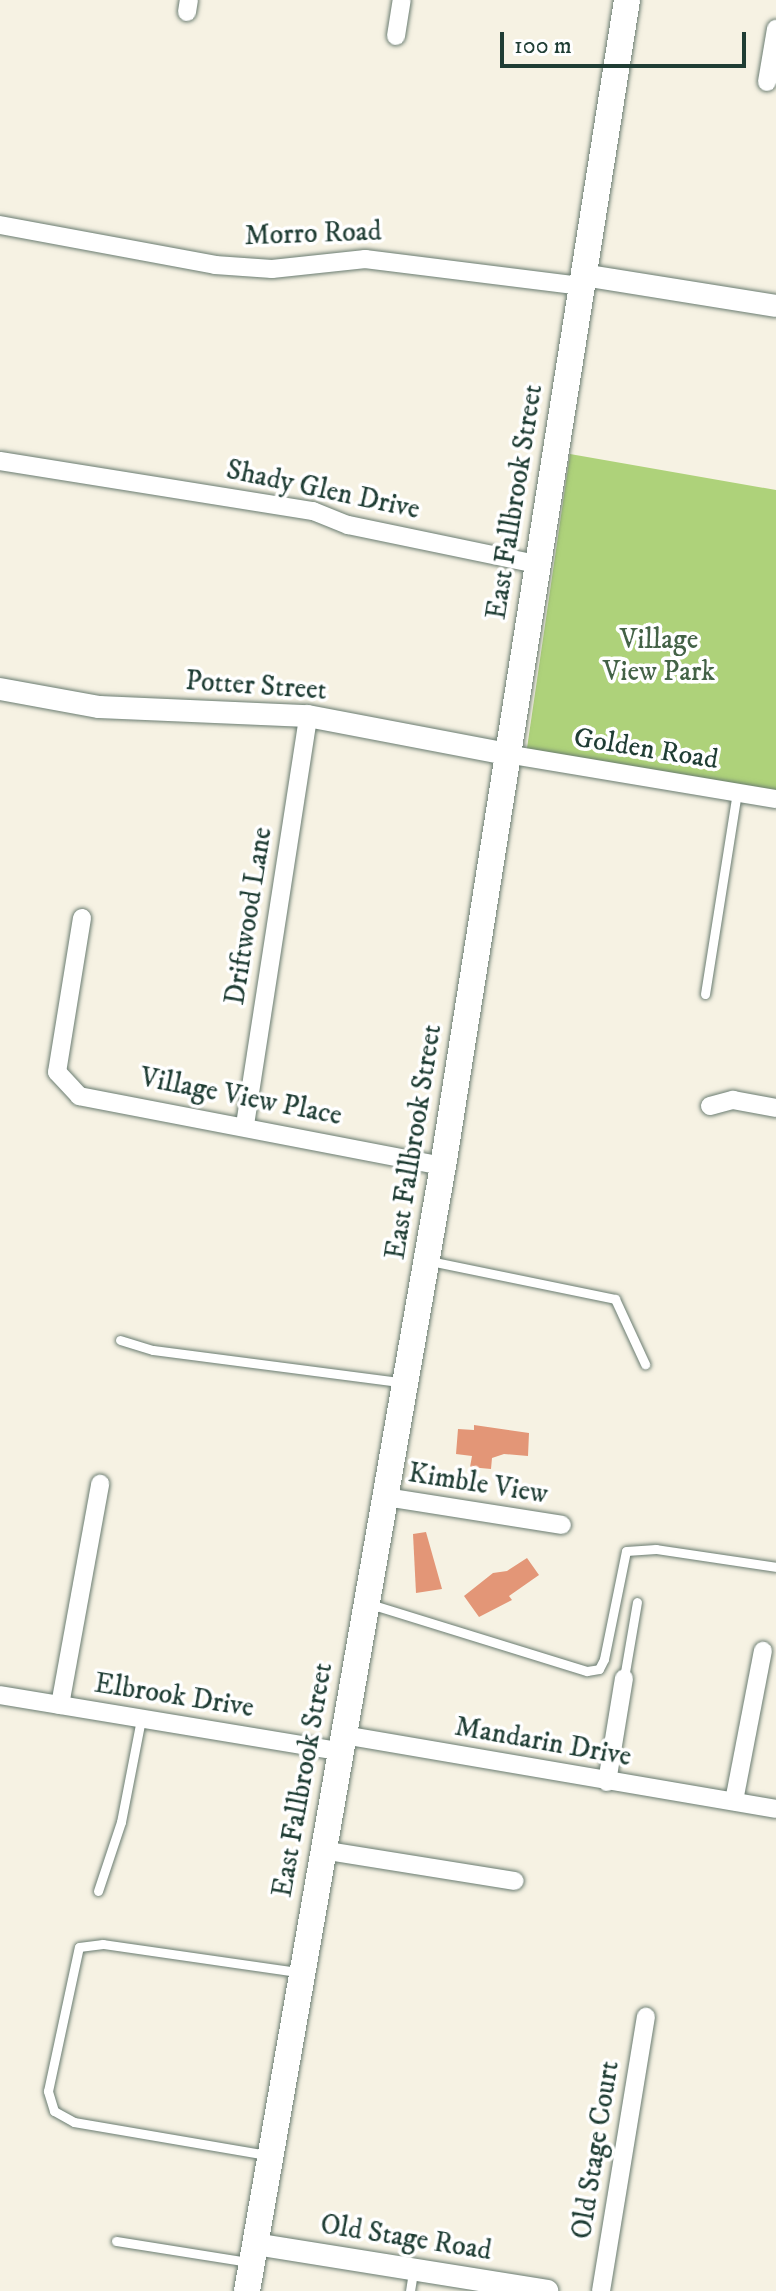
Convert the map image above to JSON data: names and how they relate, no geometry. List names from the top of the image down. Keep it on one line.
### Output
{"streets":{"main road":["East Fallbrook Street"],"street":["Morro Road","Shady Glen Drive","Potter Street","Golden Road","Driftwood Lane","Village View Place","Kimble View","Elbrook Drive","Mandarin Drive","Old Stage Court","Old Stage Road"]},"crossings":[["Morro Road","East Fallbrook Street"],["Shady Glen Drive","East Fallbrook Street"],["East Fallbrook Street","Potter Street"],["East Fallbrook Street","Golden Road"],["East Fallbrook Street","Village View Place"],["East Fallbrook Street","Kimble View"],["East Fallbrook Street","Elbrook Drive"],["East Fallbrook Street","Mandarin Drive"],["East Fallbrook Street","Old Stage Road"],["Potter Street","Golden Road"],["Potter Street","Driftwood Lane"],["Driftwood Lane","Village View Place"],["Elbrook Drive","Mandarin Drive"]],"parks":["Village View Park"],"scale_bar":"100 m"}
